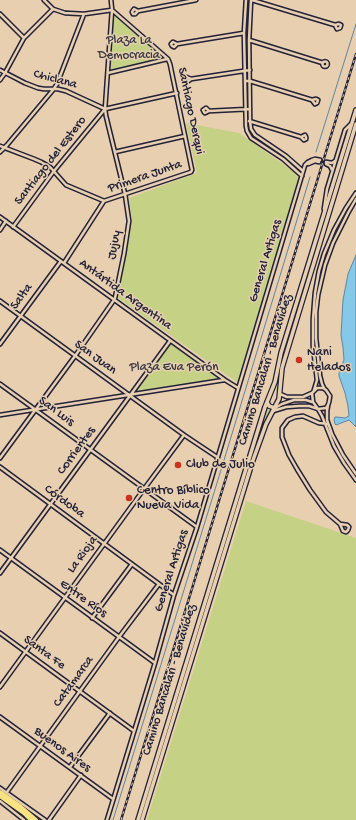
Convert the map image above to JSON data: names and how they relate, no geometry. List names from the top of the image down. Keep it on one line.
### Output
{"streets":{"main road":["Camino Bancalari - Benavídez"],"street":["Chiclana","Santiago Derqui","Santiago del Estero","Primera Junta","Jujuy","General Artigas","Antártida Argentina","Salta","San Juan","San Luis","Corrientes","Córdoba","La Rioja","Entre Ríos","Santa Fe","Catamarca","Buenos Aires"]},"crossings":[["Chiclana","Santiago del Estero"],["Chiclana","Jujuy"],["Santiago Derqui","Primera Junta"],["Santiago Derqui","Jujuy"],["Santiago del Estero","Primera Junta"],["Santiago del Estero","Jujuy"],["Santiago del Estero","Antártida Argentina"],["Primera Junta","Jujuy"],["Primera Junta","Salta"],["Jujuy","Antártida Argentina"],["Jujuy","San Juan"],["Jujuy","San Luis"],["General Artigas","Antártida Argentina"],["General Artigas","San Juan"],["General Artigas","San Luis"],["General Artigas","Córdoba"],["General Artigas","Entre Ríos"],["General Artigas","Santa Fe"],["General Artigas","Buenos Aires"],["Antártida Argentina","Salta"],["Antártida Argentina","Corrientes"],["Salta","San Juan"],["San Juan","Corrientes"],["San Juan","La Rioja"],["San Luis","Corrientes"],["San Luis","La Rioja"],["Corrientes","Córdoba"],["Corrientes","Entre Ríos"],["Córdoba","La Rioja"],["Córdoba","Catamarca"],["La Rioja","Entre Ríos"],["La Rioja","Santa Fe"],["Entre Ríos","Catamarca"],["Santa Fe","Catamarca"],["Catamarca","Buenos Aires"]],"parks":["Plaza La Democracia","Plaza Eva Perón"],"places":["Nani Helados","Club de Julio","Centro Bíblico Nueva Vida"]}
